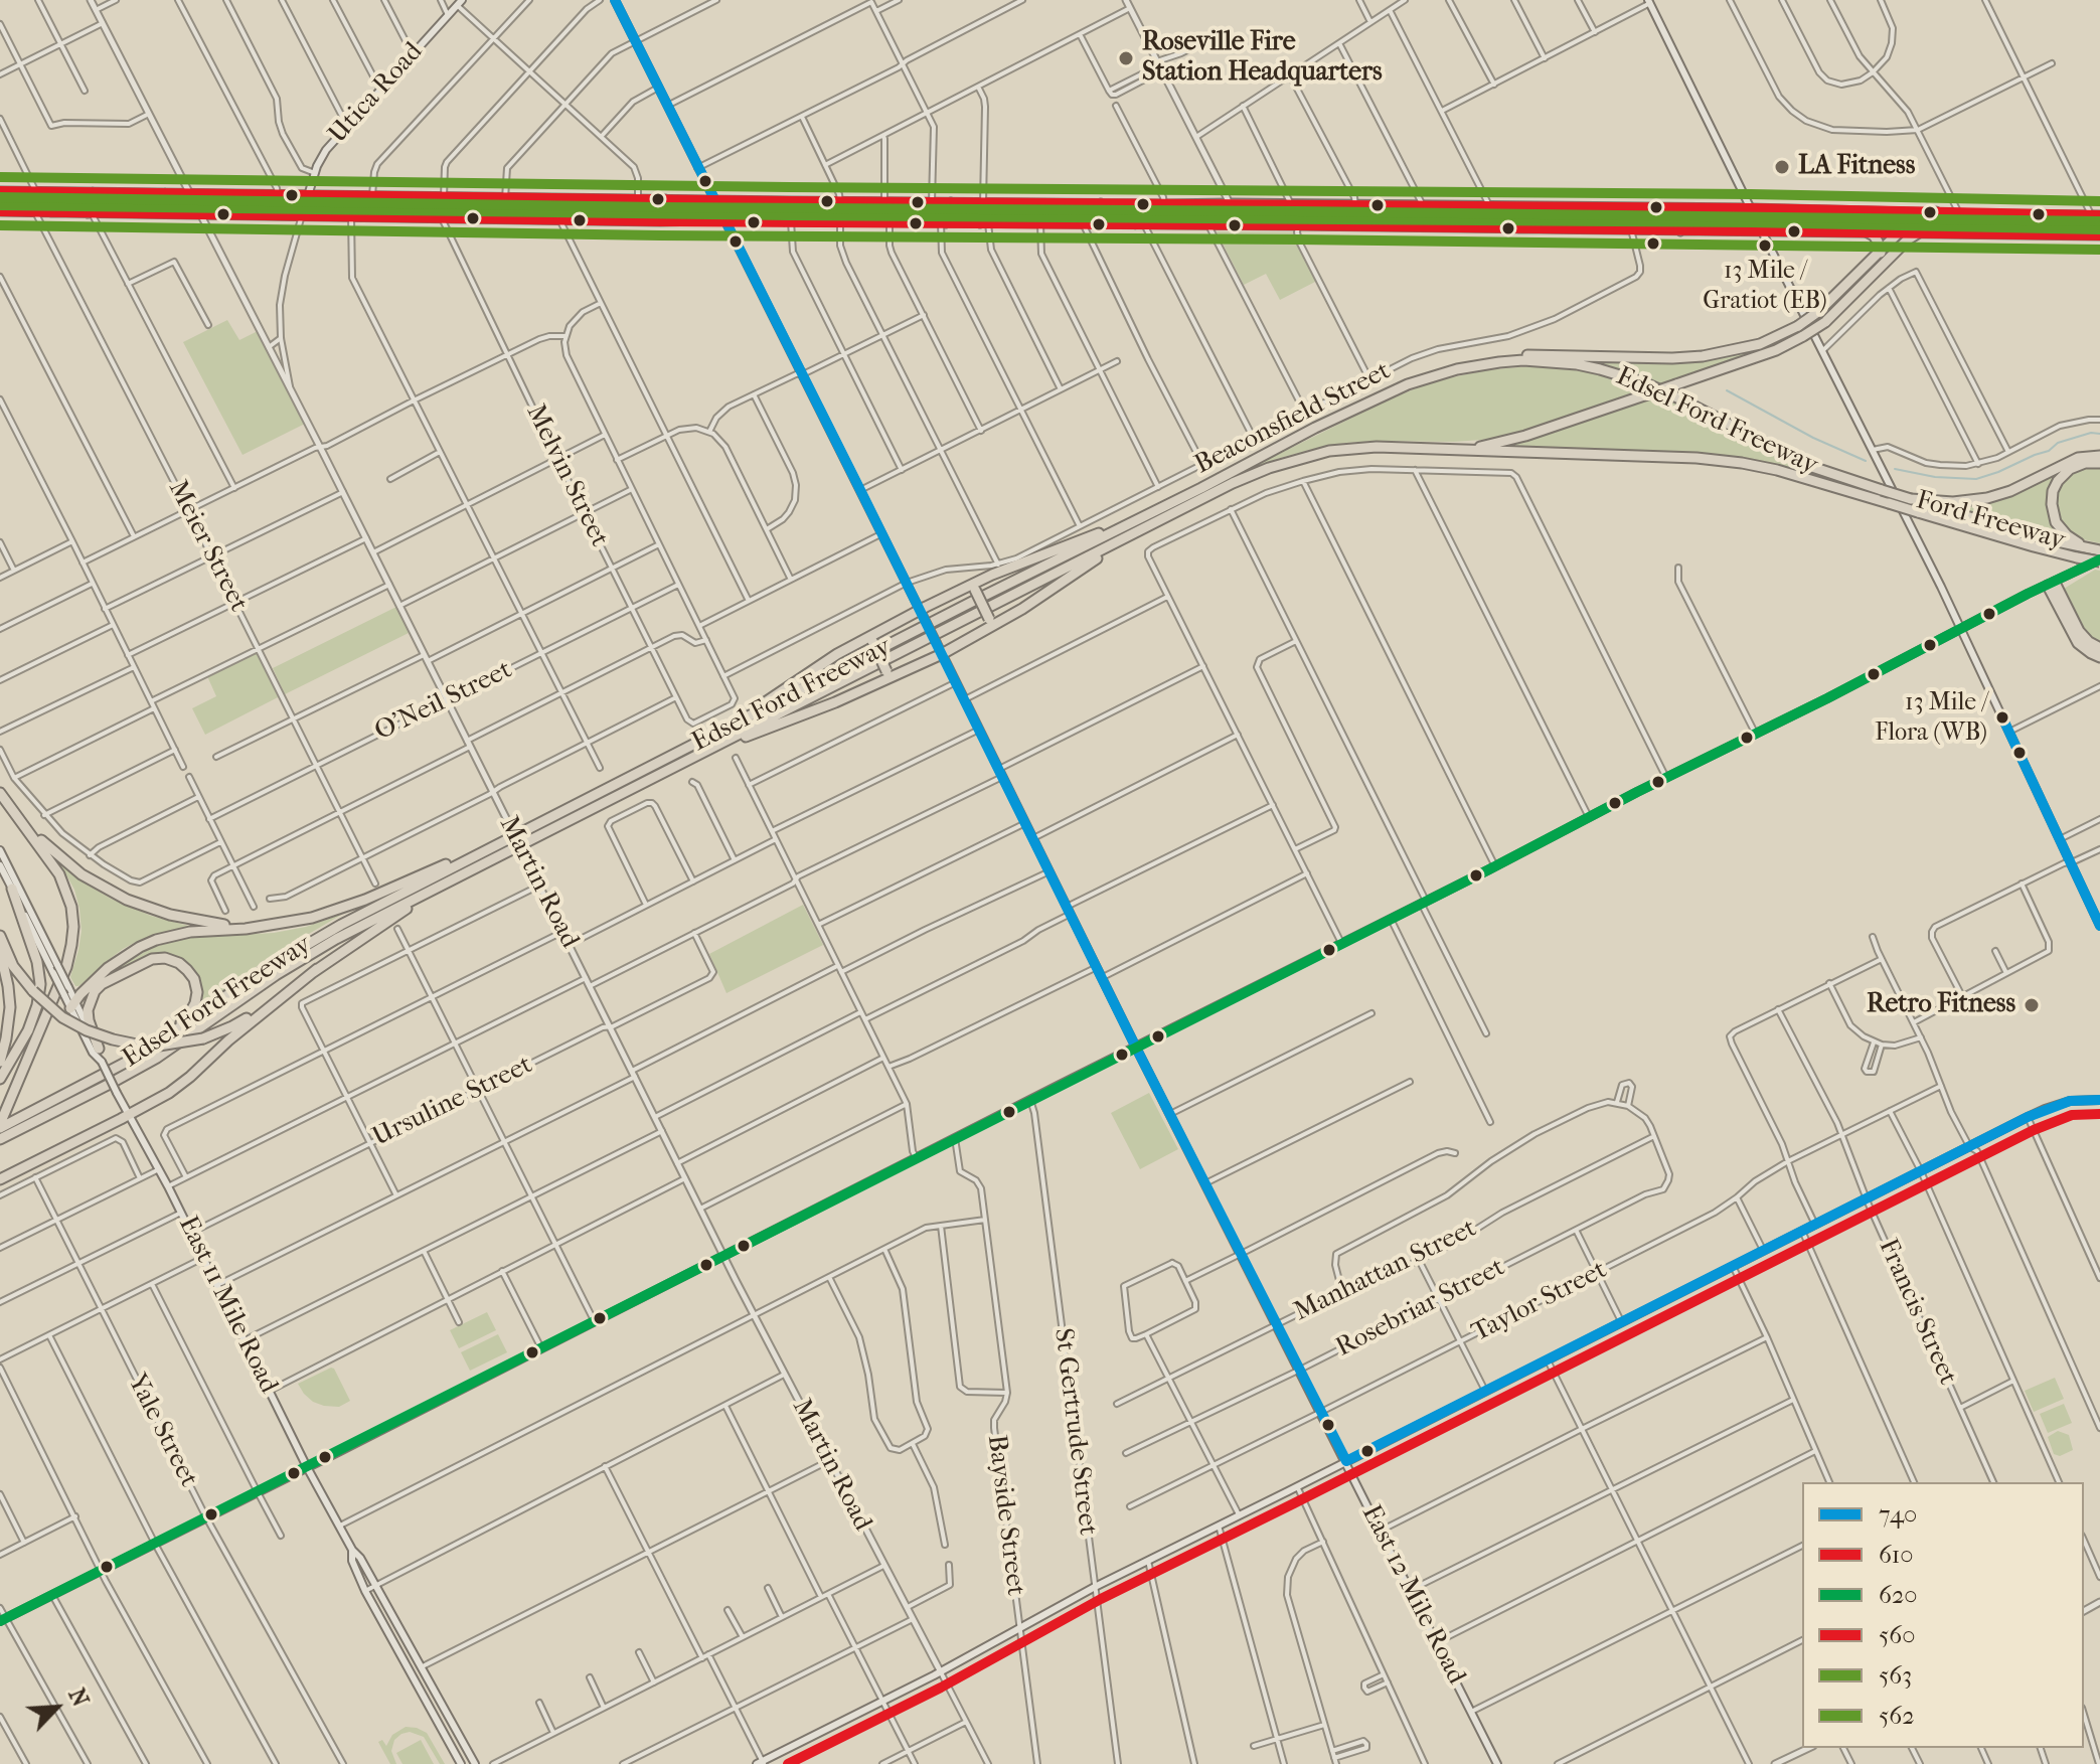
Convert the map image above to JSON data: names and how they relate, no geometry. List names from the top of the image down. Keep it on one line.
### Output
{"streets":{"highway":["Edsel Ford Freeway","Ford Freeway"],"main road":["Utica Road","East 11 Mile Road","East 12 Mile Road"],"street":["Beaconsfield Street","Melvin Street","Meier Street","O'Neil Street","Martin Road","Ursuline Street","Manhattan Street","Taylor Street","Rosebriar Street","Francis Street","Yale Street","St Gertrude Street","Bayside Street"]},"crossings":[["Utica Road","Martin Road"],["Beaconsfield Street","Melvin Street"],["Beaconsfield Street","East 12 Mile Road"],["Edsel Ford Freeway","Ford Freeway"],["Melvin Street","O'Neil Street"],["Meier Street","O'Neil Street"],["O'Neil Street","Martin Road"],["Martin Road","Ursuline Street"],["Ursuline Street","East 11 Mile Road"],["Manhattan Street","Rosebriar Street"],["Manhattan Street","East 12 Mile Road"],["Taylor Street","Francis Street"],["Taylor Street","East 12 Mile Road"],["Rosebriar Street","East 12 Mile Road"]],"places":["Roseville Fire Station Headquarters","LA Fitness","13 Mile / Gratiot (EB)","13 Mile / Flora (WB)","Retro Fitness"],"lines":["transit line 740","transit line 562","transit line 560","transit line 563","transit line 620","transit line 610"],"legend":["740","610","620","560","563","562"],"north":"top right"}
